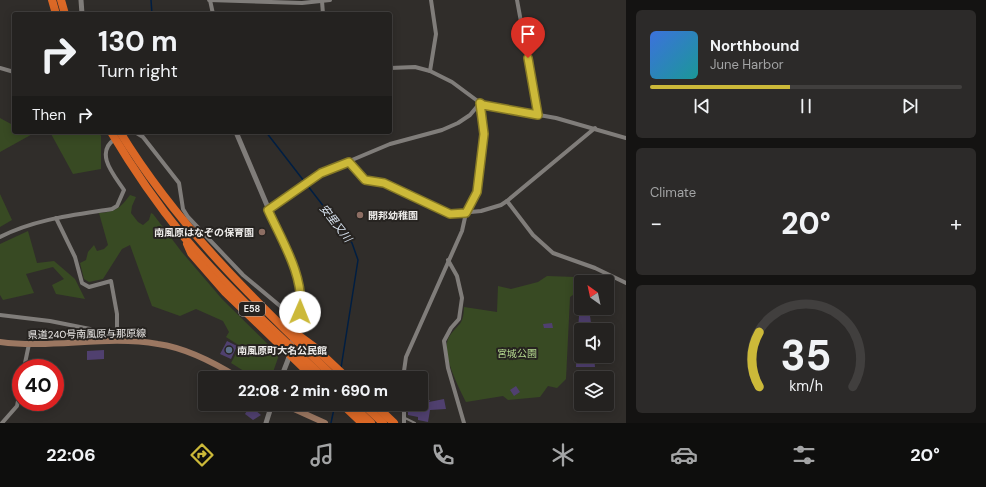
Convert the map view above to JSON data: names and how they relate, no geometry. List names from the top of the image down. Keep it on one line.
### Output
{"streets":{"highway":["E58"],"main road":["県道240号南風原与那原線"]},"water":["安里又川"],"parks":["宮城公園"],"places":["開邦幼稚園","南風原はなぞの保育園","南風原町大名公民館"],"north":"top left","page":{"turn":["130 m","Turn right"],"song":["Northbound","June Harbor"],"then":"Then","tile":"Climate","heat":["−","20°","+"],"limit":"40","trip":"22:08 · 2 min · 690 m","tabs":["22:06","20°"],"gauge":["35","km/h"]}}
